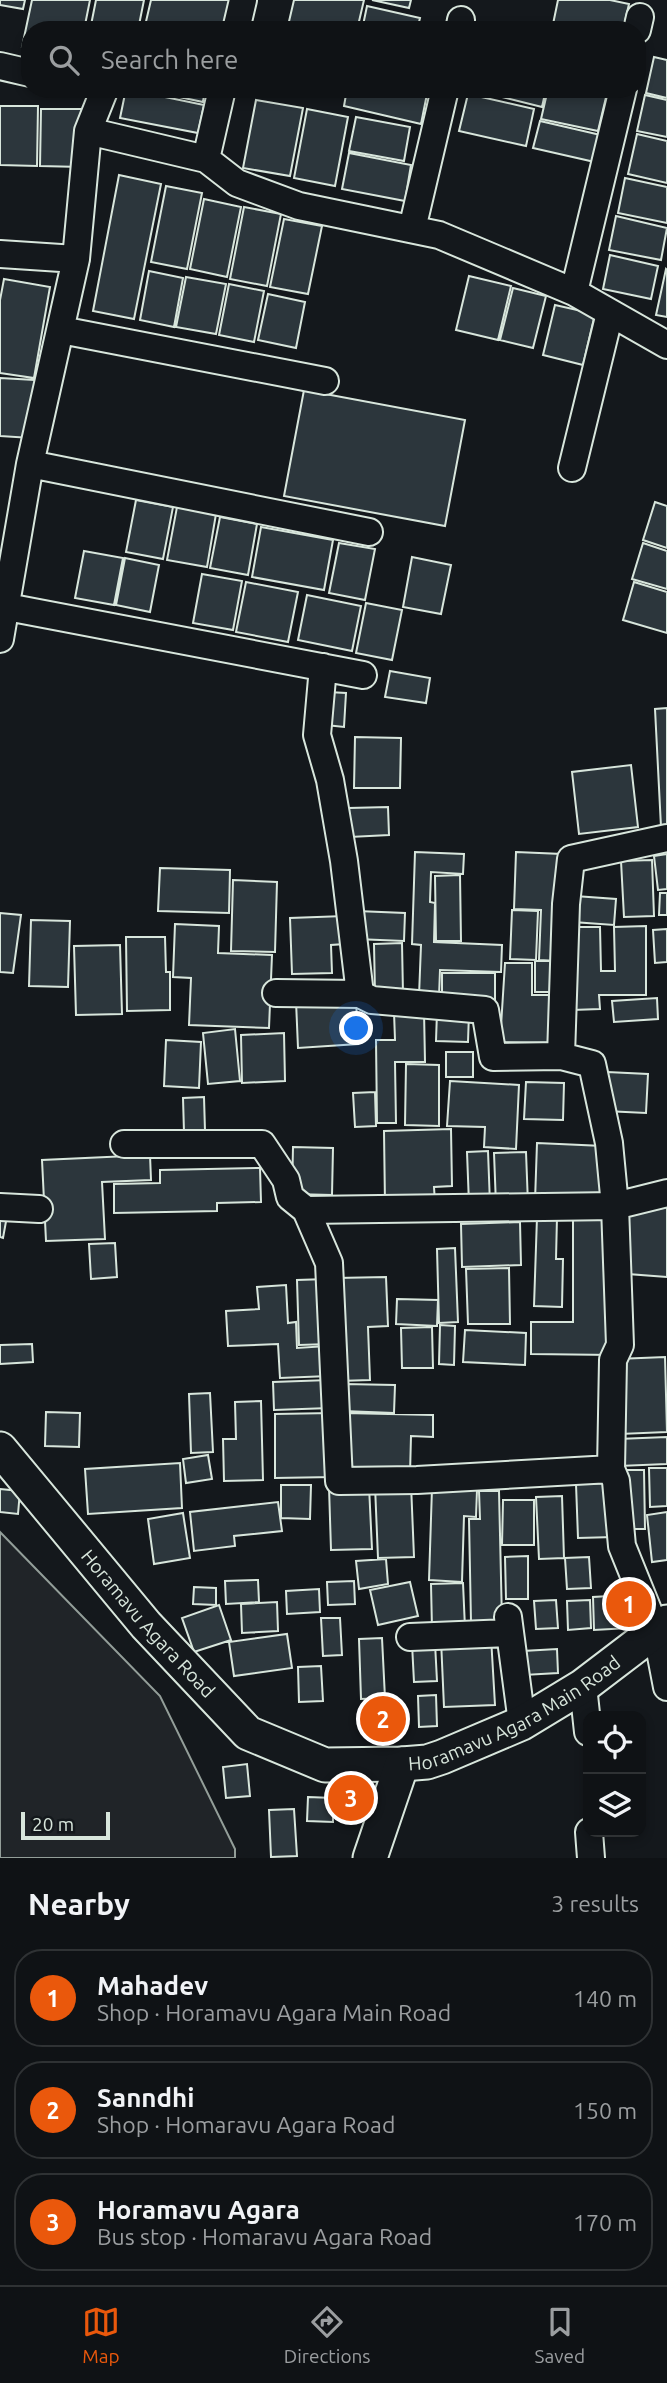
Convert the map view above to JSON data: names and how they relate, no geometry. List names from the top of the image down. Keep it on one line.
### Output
{"streets":{"street":["Horamavu Agara Road","Horamavu Agara Main Road"]},"crossings":[["Horamavu Agara Road","Horamavu Agara Main Road"]],"scale_bar":"20 m","page":{"search":"Search here","pins":["1","2","3"],"scale":"20 m","heading":["Nearby","3 results"],"list":[{"mark":"1","name":"Mahadev","note":"Shop · Horamavu Agara Main Road","value":"140 m"},{"mark":"2","name":"Sanndhi","note":"Shop · Homaravu Agara Road","value":"150 m"},{"mark":"3","name":"Horamavu Agara","note":"Bus stop · Homaravu Agara Road","value":"170 m"}],"nav":["Map","Directions","Saved"]}}
